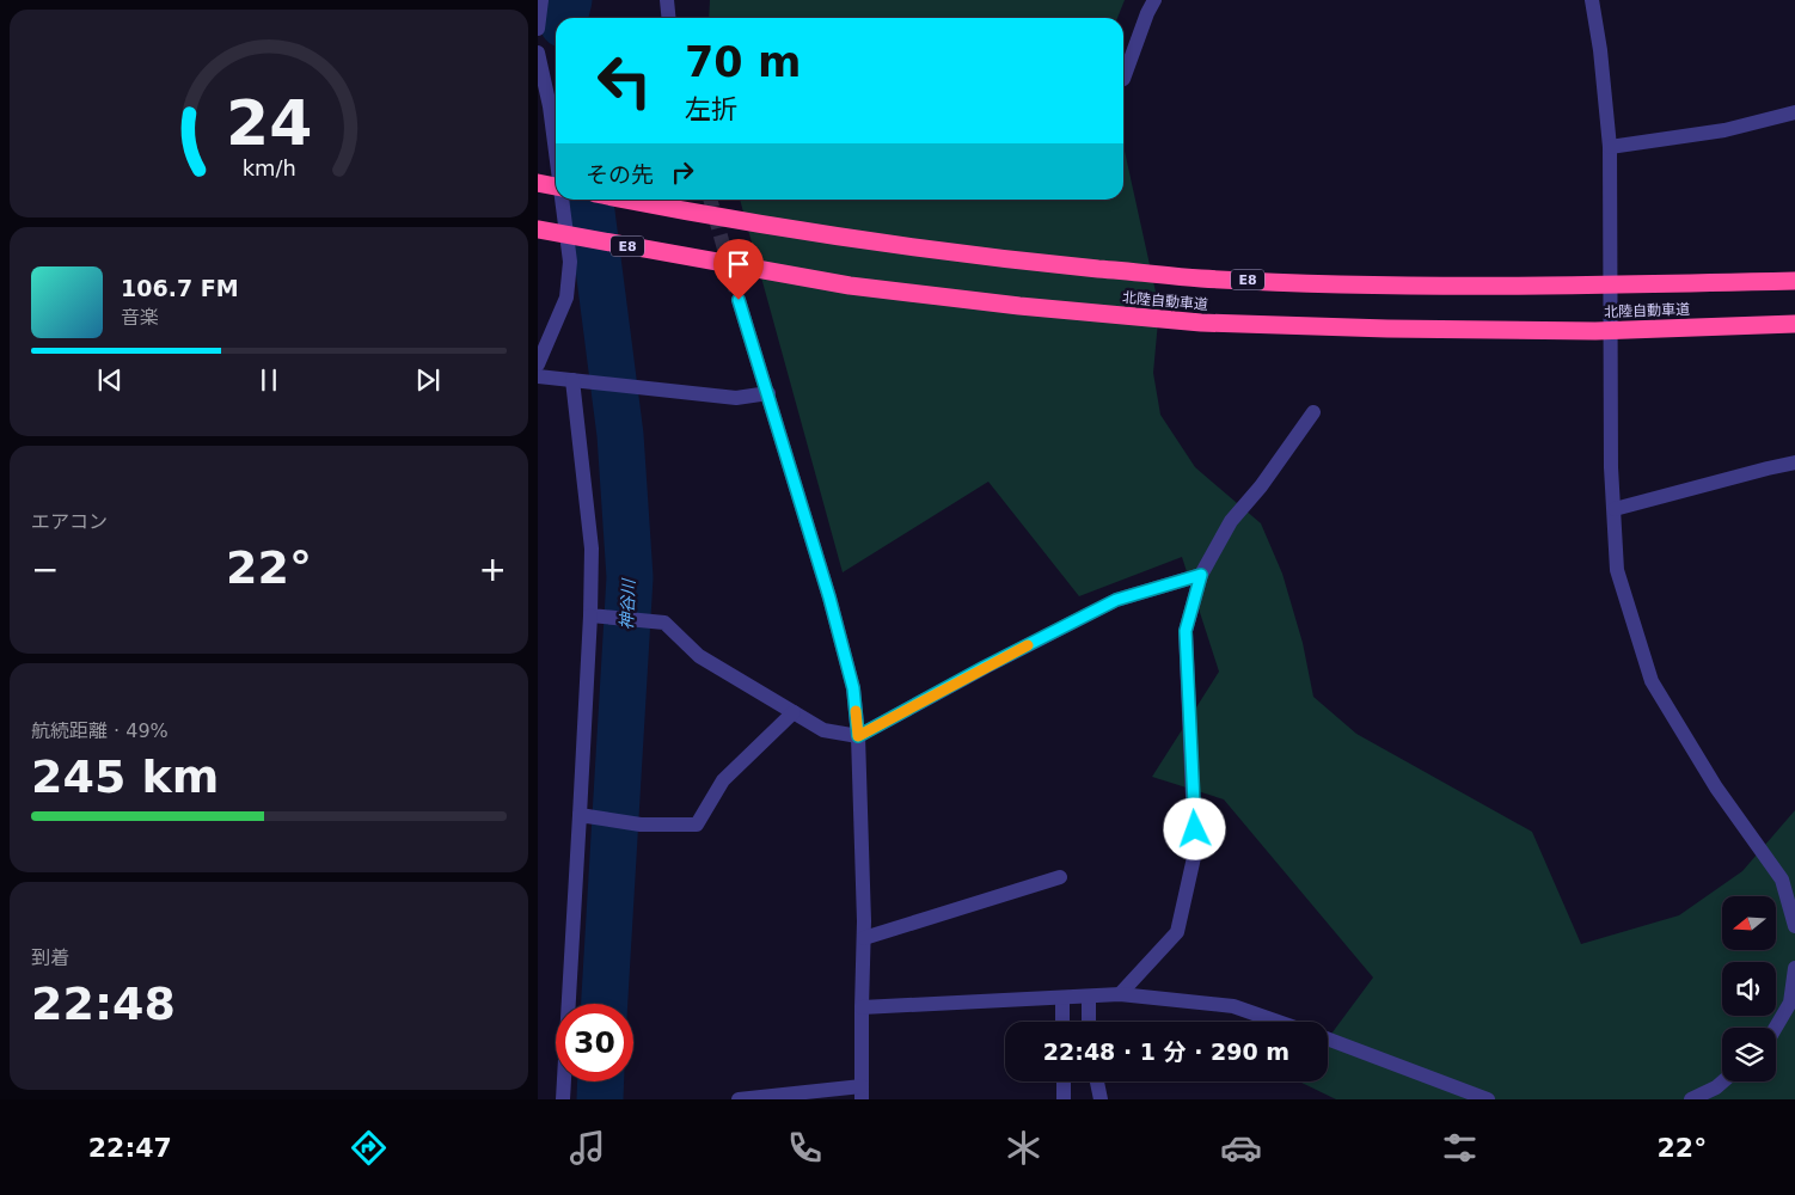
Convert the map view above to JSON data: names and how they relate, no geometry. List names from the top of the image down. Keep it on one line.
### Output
{"streets":{"highway":["E8","北陸自動車道"]},"water":["神谷川"],"north":"left","page":{"turn":["70 m","左折"],"then":"その先","song":["106.7 FM","音楽"],"tile":["エアコン",["航続距離 · 49%","245 km"],["到着","22:48"]],"heat":["−","22°","+"],"limit":"30","trip":"22:48 · 1 分 · 290 m","tabs":["22:47","22°"],"gauge":["24","km/h"]}}
